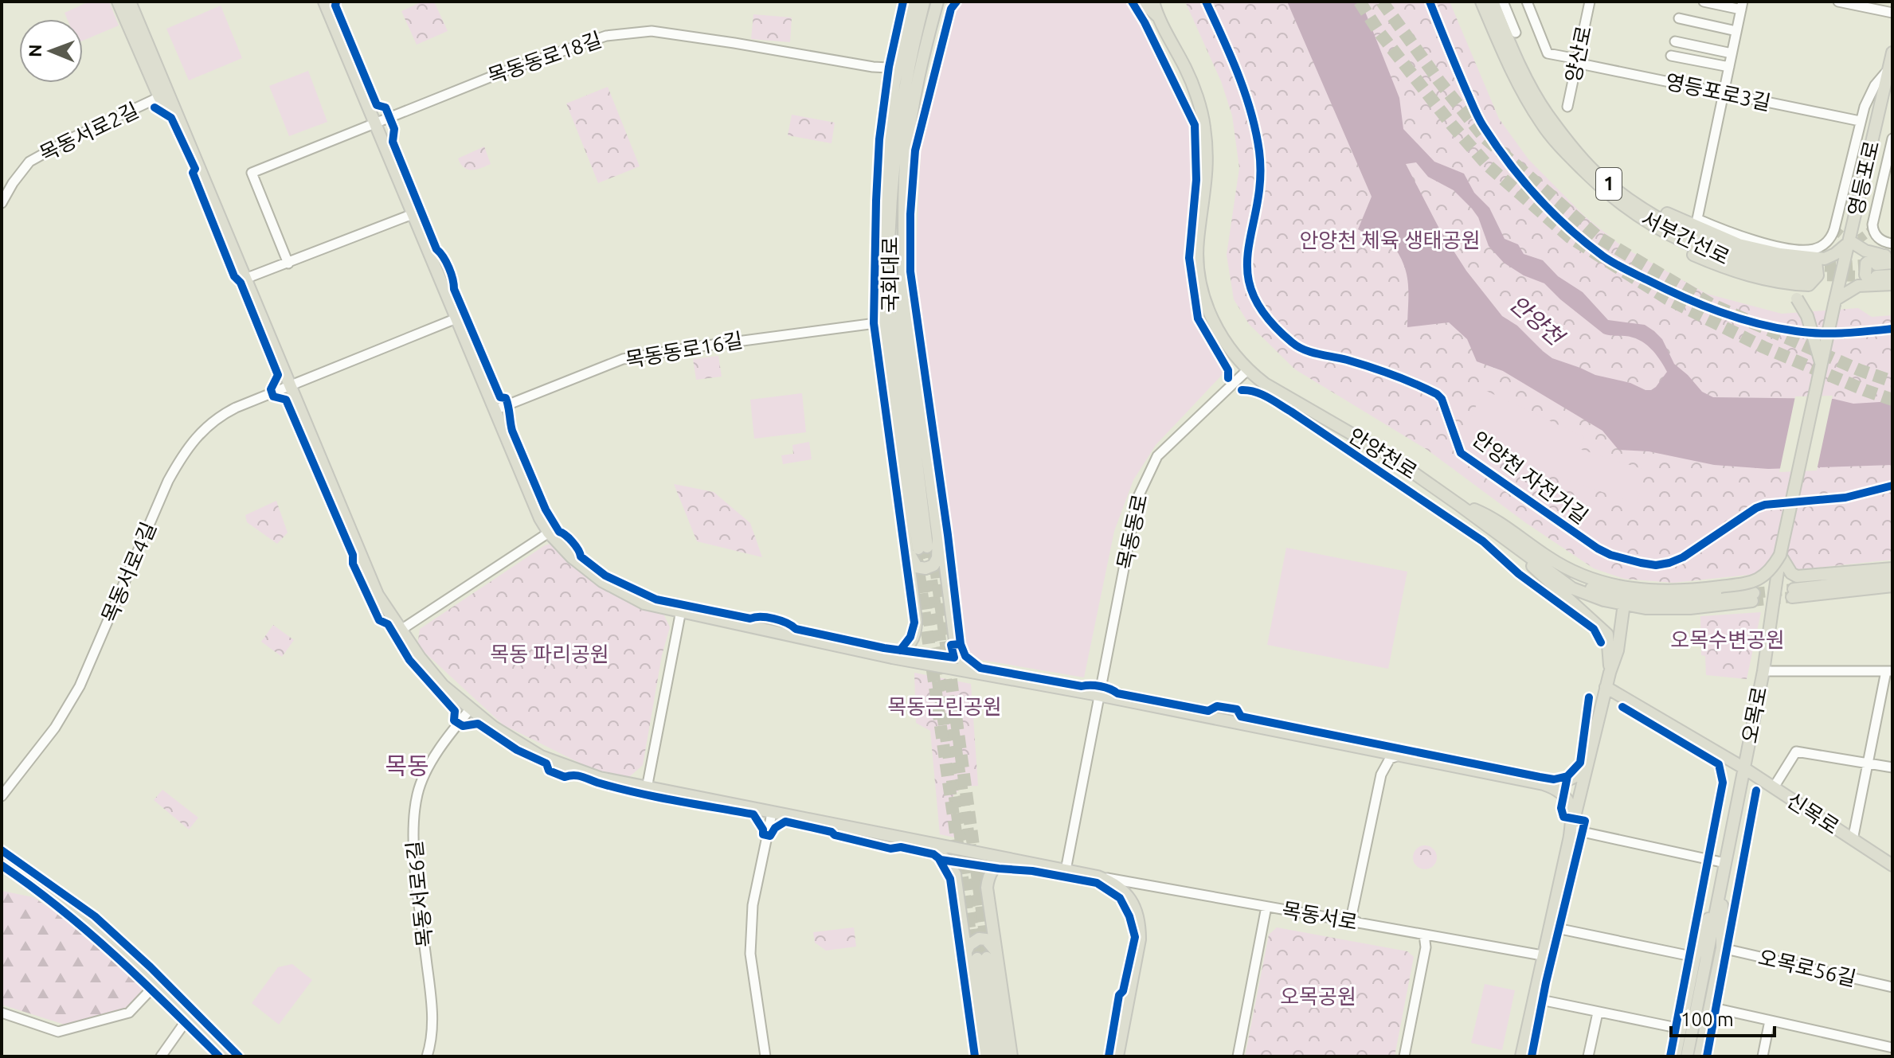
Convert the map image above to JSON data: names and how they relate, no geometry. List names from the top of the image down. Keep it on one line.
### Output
{"streets":{"main road":["영등포로","1","서부간선로","국회대로","안양천로","오목로","신목로","목동서로"],"street":["양산로","목동동로18길","영등포로3길","목동서로2길","목동동로16길","목동동로","목동서로4길","목동서로6길","오목로56길"],"cycle path":["안양천 자전거길"]},"crossings":[["양산로","영등포로3길"],["목동서로2길","목동서로"],["영등포로","오목로"],["안양천로","목동동로"],["목동동로","목동서로"],["목동서로4길","목동서로"],["오목로","신목로"],["오목로","오목로56길"],["목동서로6길","목동서로"]],"districts":["목동"],"water":["안양천"],"parks":["안양천 체육 생태공원","오목수변공원","목동 파리공원","목동근린공원","오목공원"],"scale_bar":"100 m","north":"left"}
